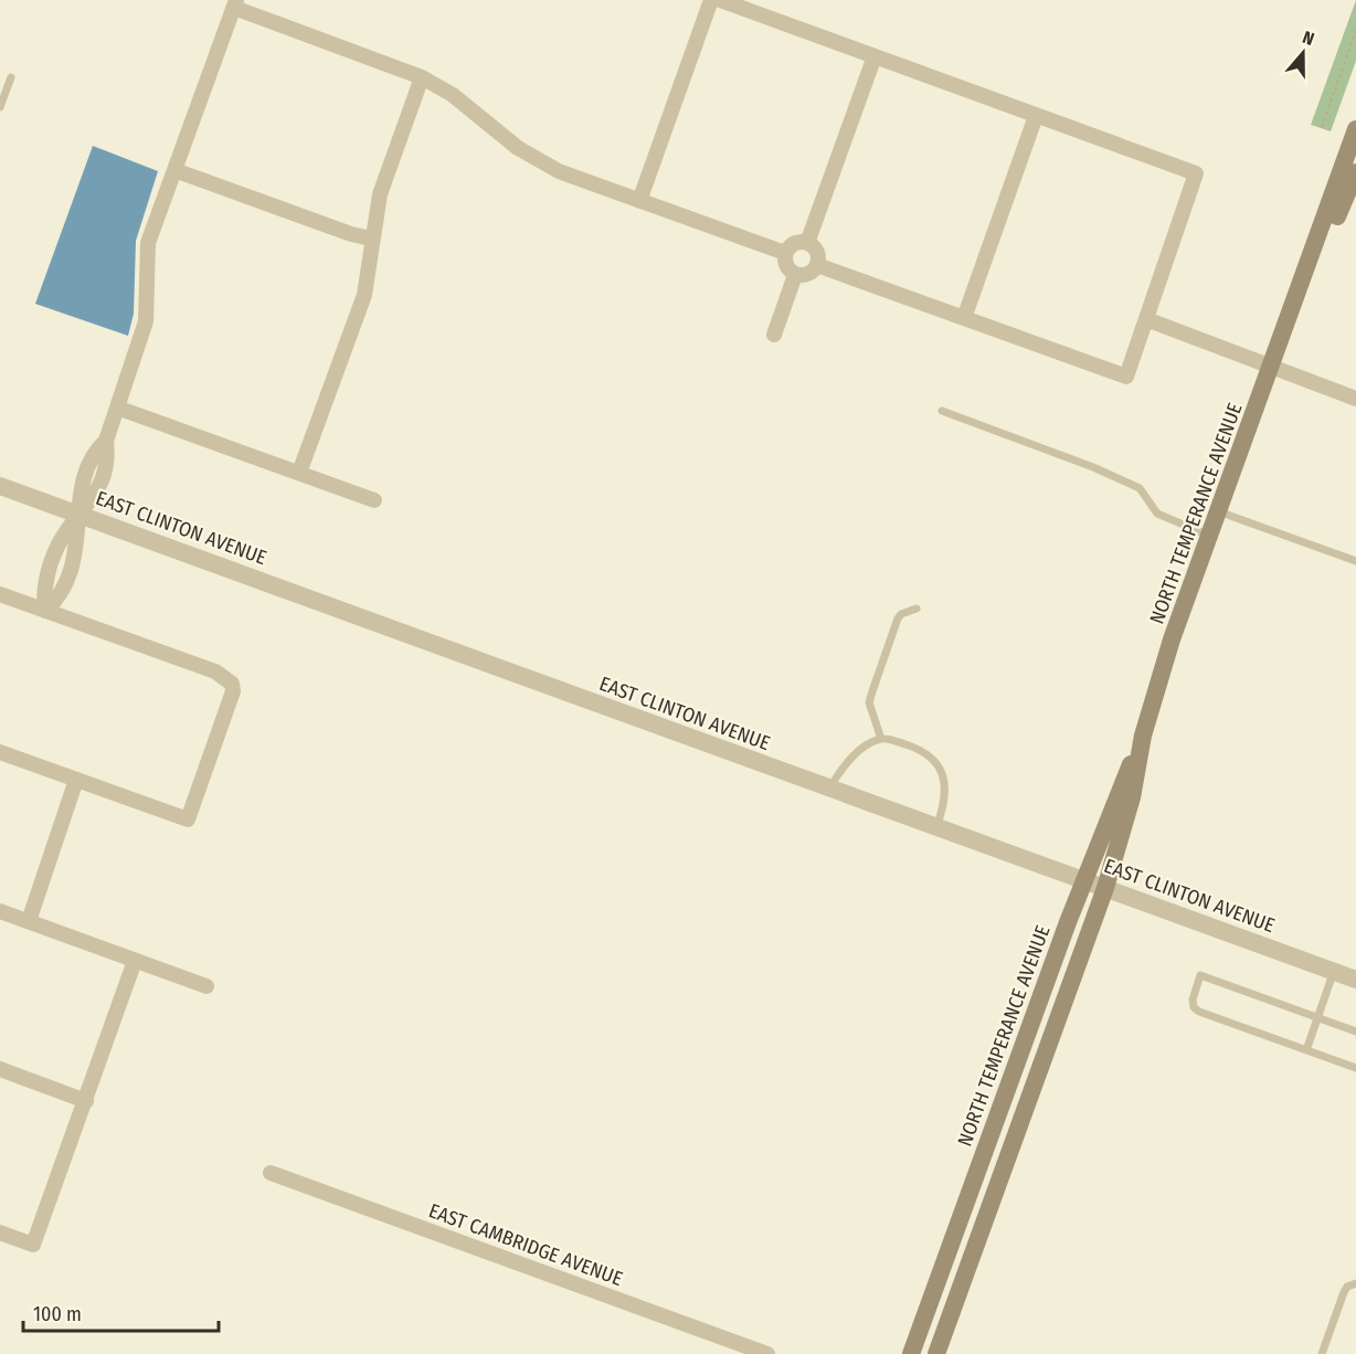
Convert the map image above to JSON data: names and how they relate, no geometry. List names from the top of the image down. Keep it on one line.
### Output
{"streets":{"main road":["NORTH TEMPERANCE AVENUE"],"street":["EAST CLINTON AVENUE","EAST CAMBRIDGE AVENUE"]},"crossings":[["NORTH TEMPERANCE AVENUE","EAST CLINTON AVENUE"]],"scale_bar":"100 m","north":"top"}
